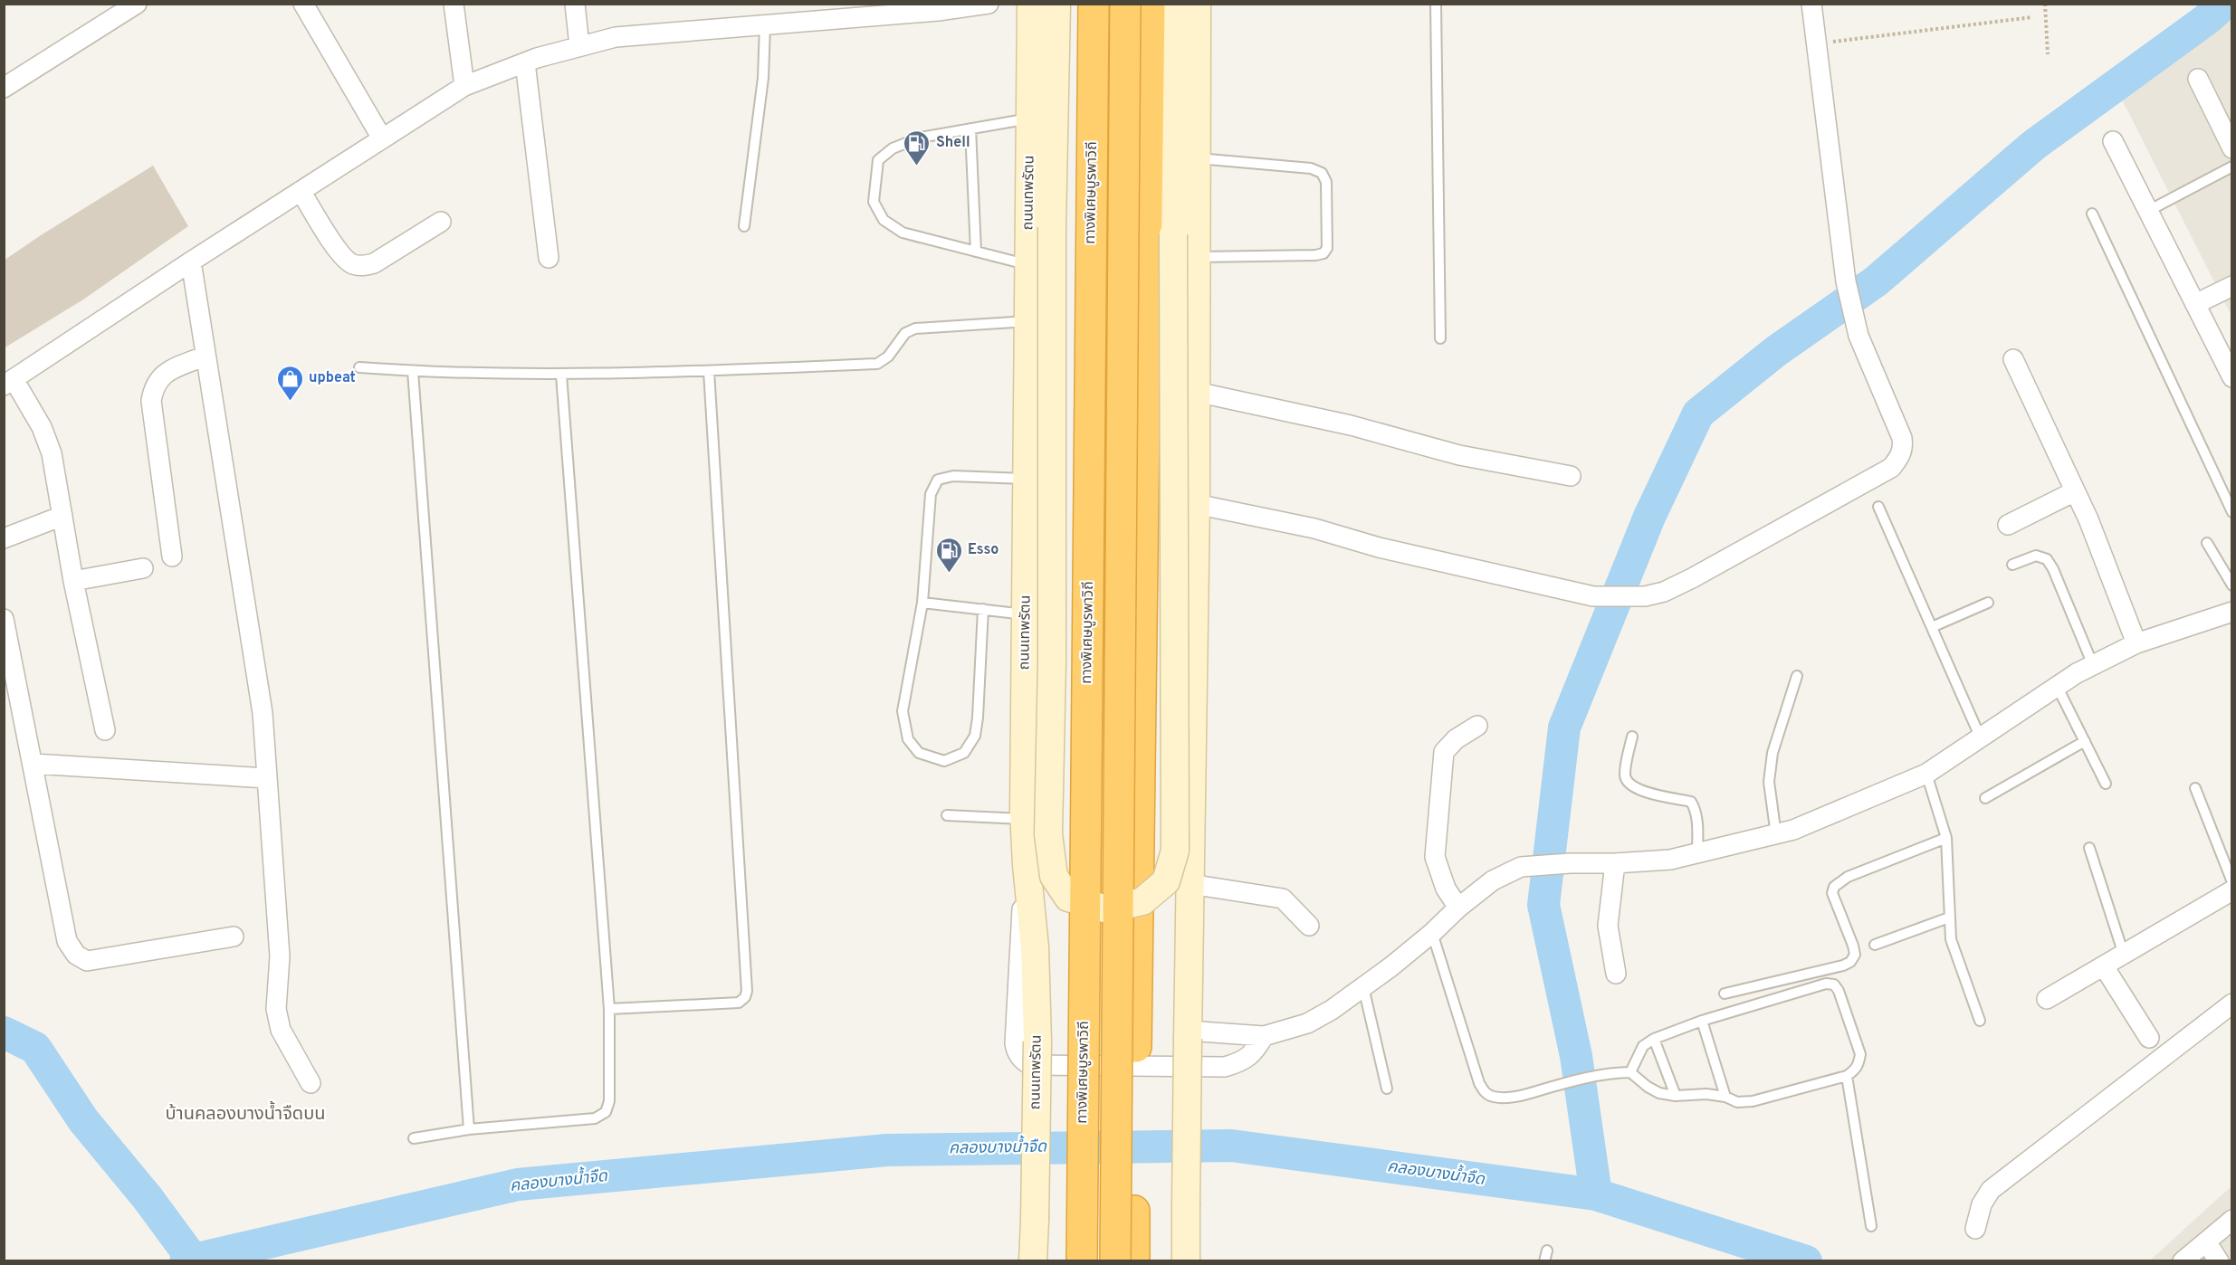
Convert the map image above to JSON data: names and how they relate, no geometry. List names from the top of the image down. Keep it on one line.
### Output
{"streets":{"highway":["ทางพิเศษบูรพาวิถี"],"main road":["ถนนเทพรัตน"]},"districts":["บ้านคลองบางน้ำจืดบน"],"water":["คลองบางน้ำจืด"],"places":{"fuel station":["Shell","Esso"],"shop":["upbeat"]}}
